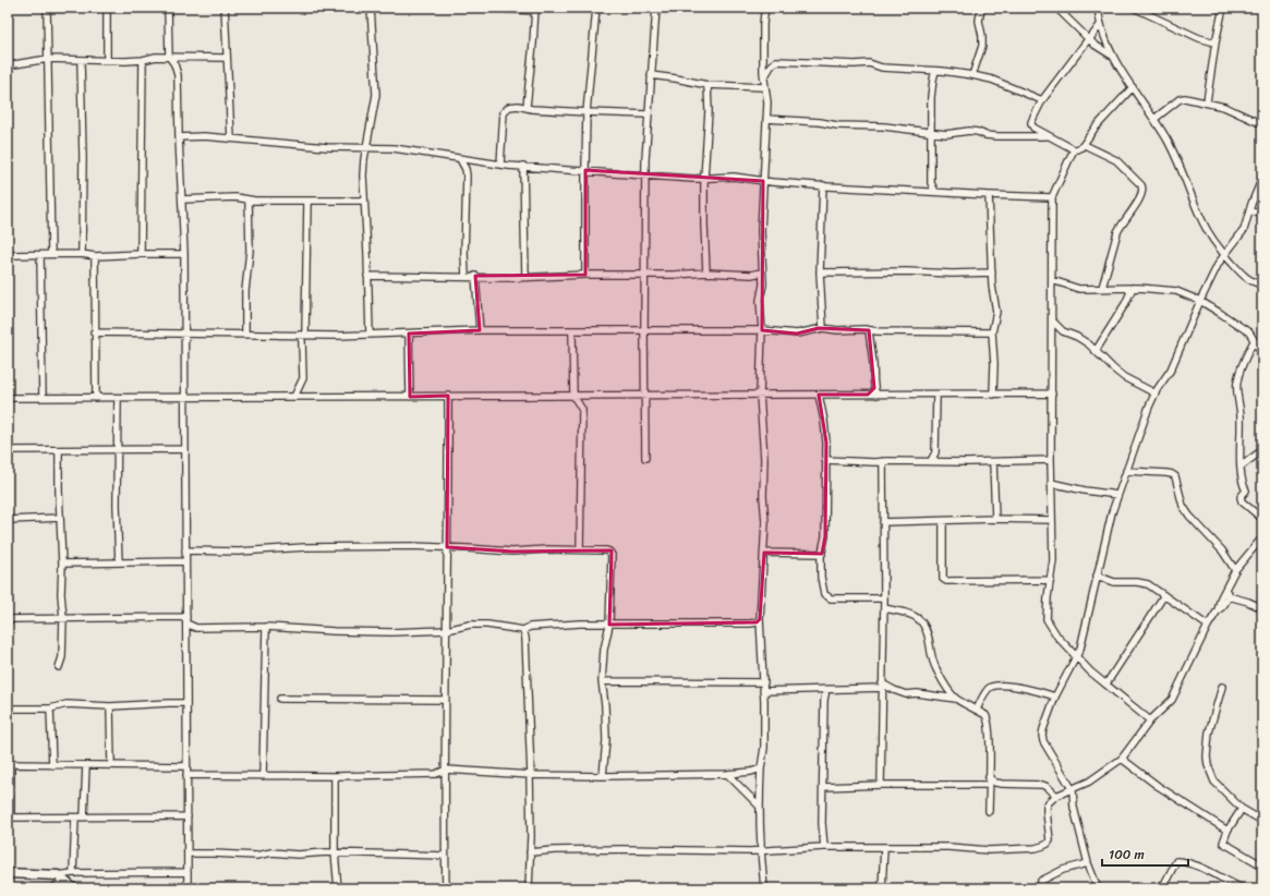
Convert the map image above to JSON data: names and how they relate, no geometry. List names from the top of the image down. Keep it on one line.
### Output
{"scale_bar":"100 m"}
